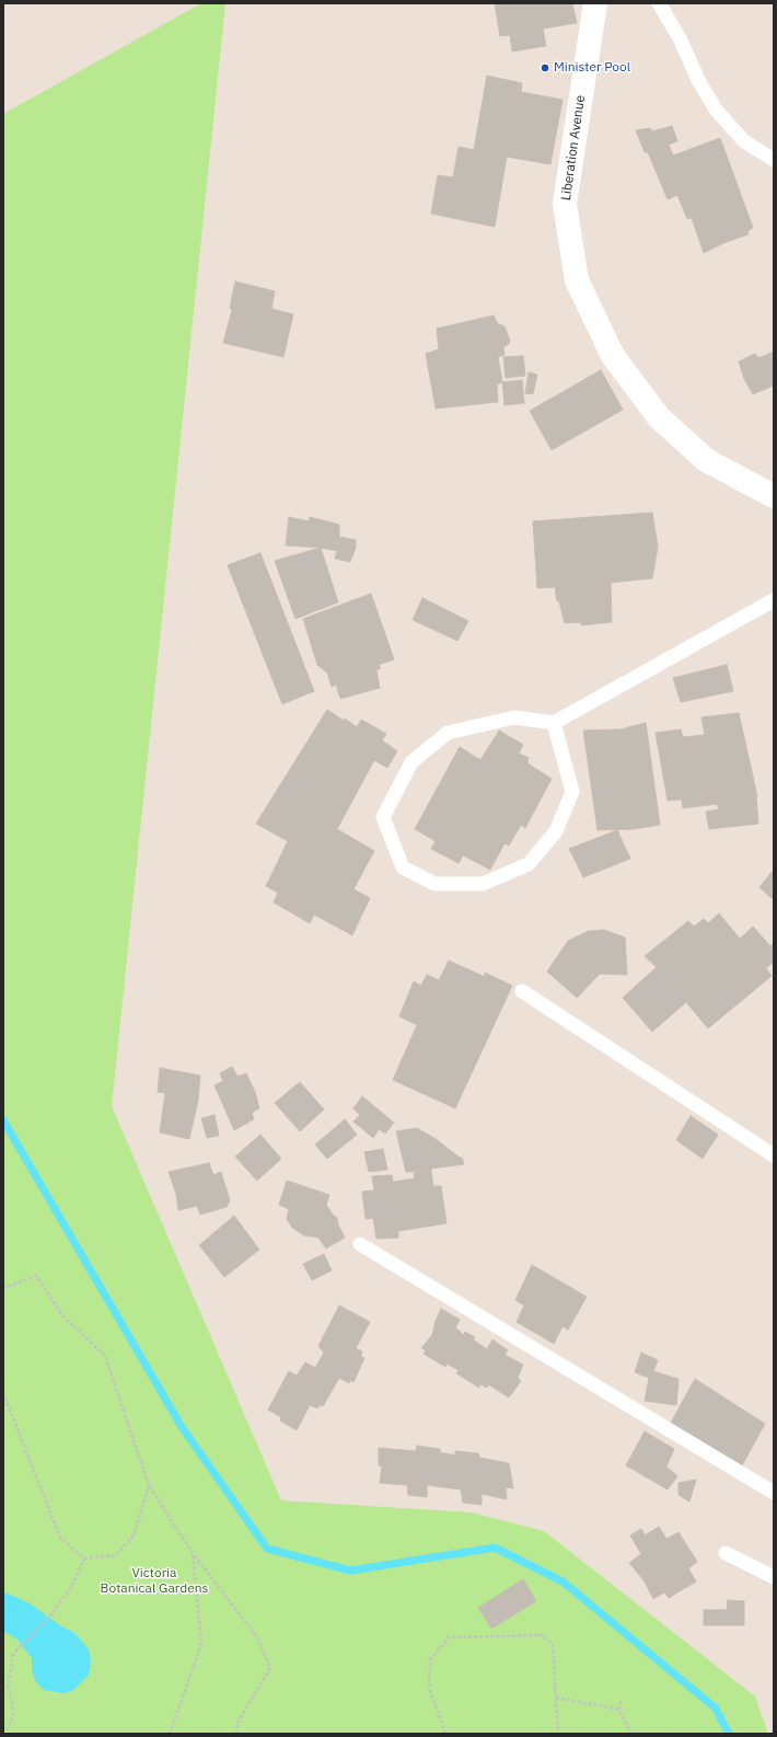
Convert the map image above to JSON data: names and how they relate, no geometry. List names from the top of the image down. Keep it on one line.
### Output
{"streets":{"main road":["Liberation Avenue"]},"parks":["Victoria Botanical Gardens"],"places":["Minister Pool"]}
